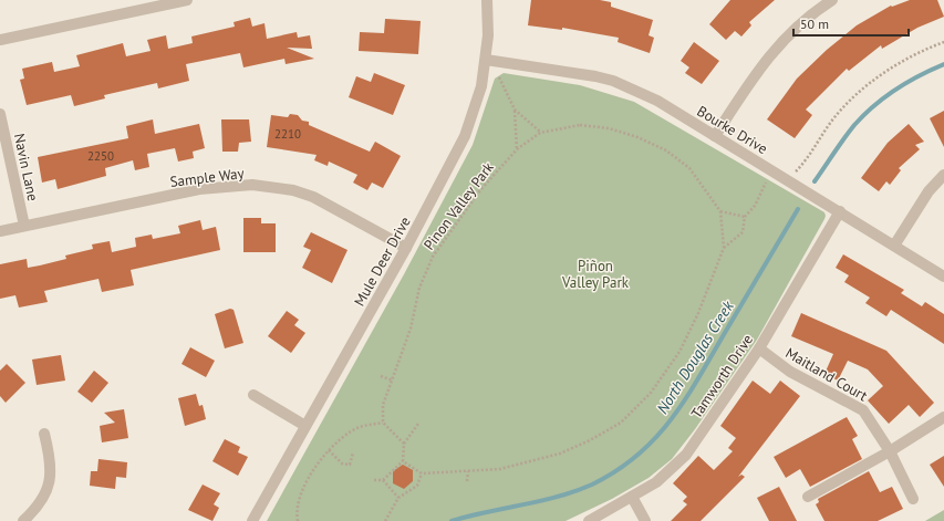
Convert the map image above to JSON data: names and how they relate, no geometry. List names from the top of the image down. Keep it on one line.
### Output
{"streets":{"street":["Bourke Drive","Navin Lane","Sample Way","Mule Deer Drive","Maitland Court","Tamworth Drive"],"path":["Pinon Valley Park"]},"crossings":[["Bourke Drive","Mule Deer Drive"],["Bourke Drive","Tamworth Drive"],["Navin Lane","Sample Way"],["Sample Way","Mule Deer Drive"],["Maitland Court","Tamworth Drive"]],"water":["North Douglas Creek"],"parks":["Piñon Valley Park"],"house_numbers":["2210","2250"],"scale_bar":"50 m"}
